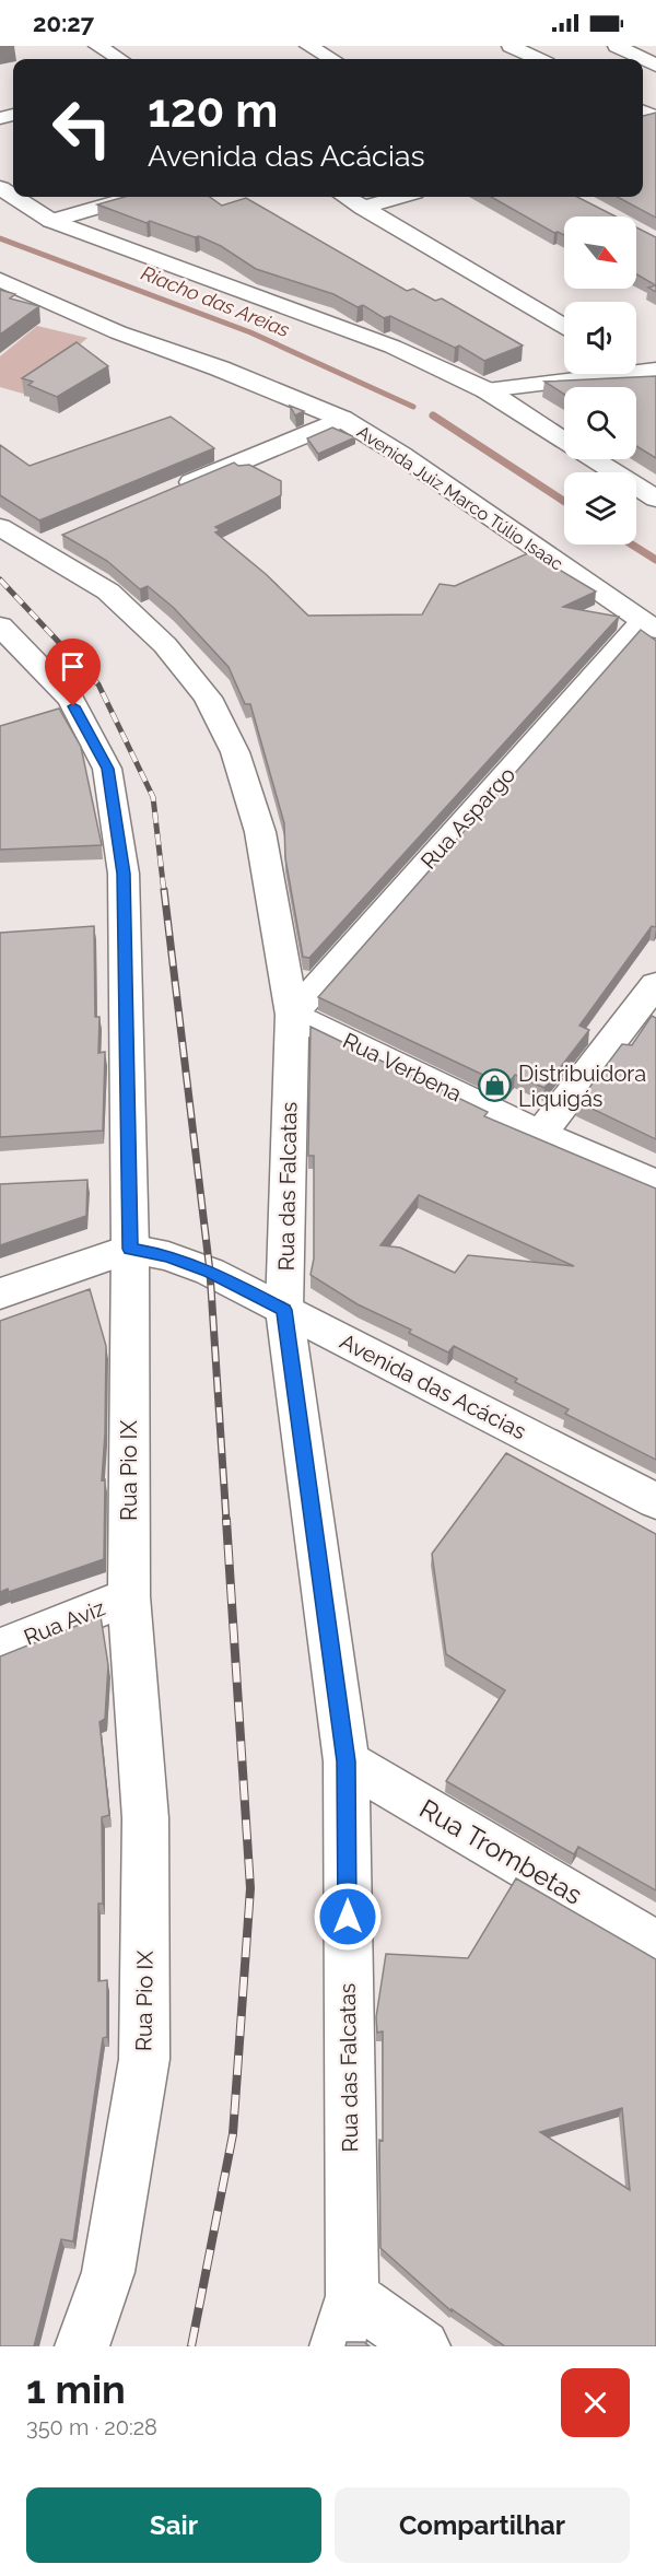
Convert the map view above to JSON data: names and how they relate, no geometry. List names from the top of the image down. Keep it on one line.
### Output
{"streets":{"street":["Avenida Juiz Marco Túlio Isaac","Rua Aspargo","Rua Verbena","Rua das Falcatas","Avenida das Acácias","Rua Pio IX","Rua Aviz","Rua Trombetas"]},"crossings":[["Avenida Juiz Marco Túlio Isaac","Rua Aspargo"],["Rua Aspargo","Rua Verbena"],["Rua Aspargo","Rua das Falcatas"],["Rua Verbena","Rua das Falcatas"],["Rua das Falcatas","Avenida das Acácias"],["Rua das Falcatas","Rua Trombetas"],["Avenida das Acácias","Rua Pio IX"],["Rua Pio IX","Rua Aviz"]],"water":["Riacho das Areias"],"places":{"shop":["Distribuidora Liquigás"]},"north":"bottom right","page":{"status":"20:27","turn":["120 m","Avenida das Acácias"],"heading":["1 min","350 m · 20:28"],"buttons":["Sair","Compartilhar"]}}
